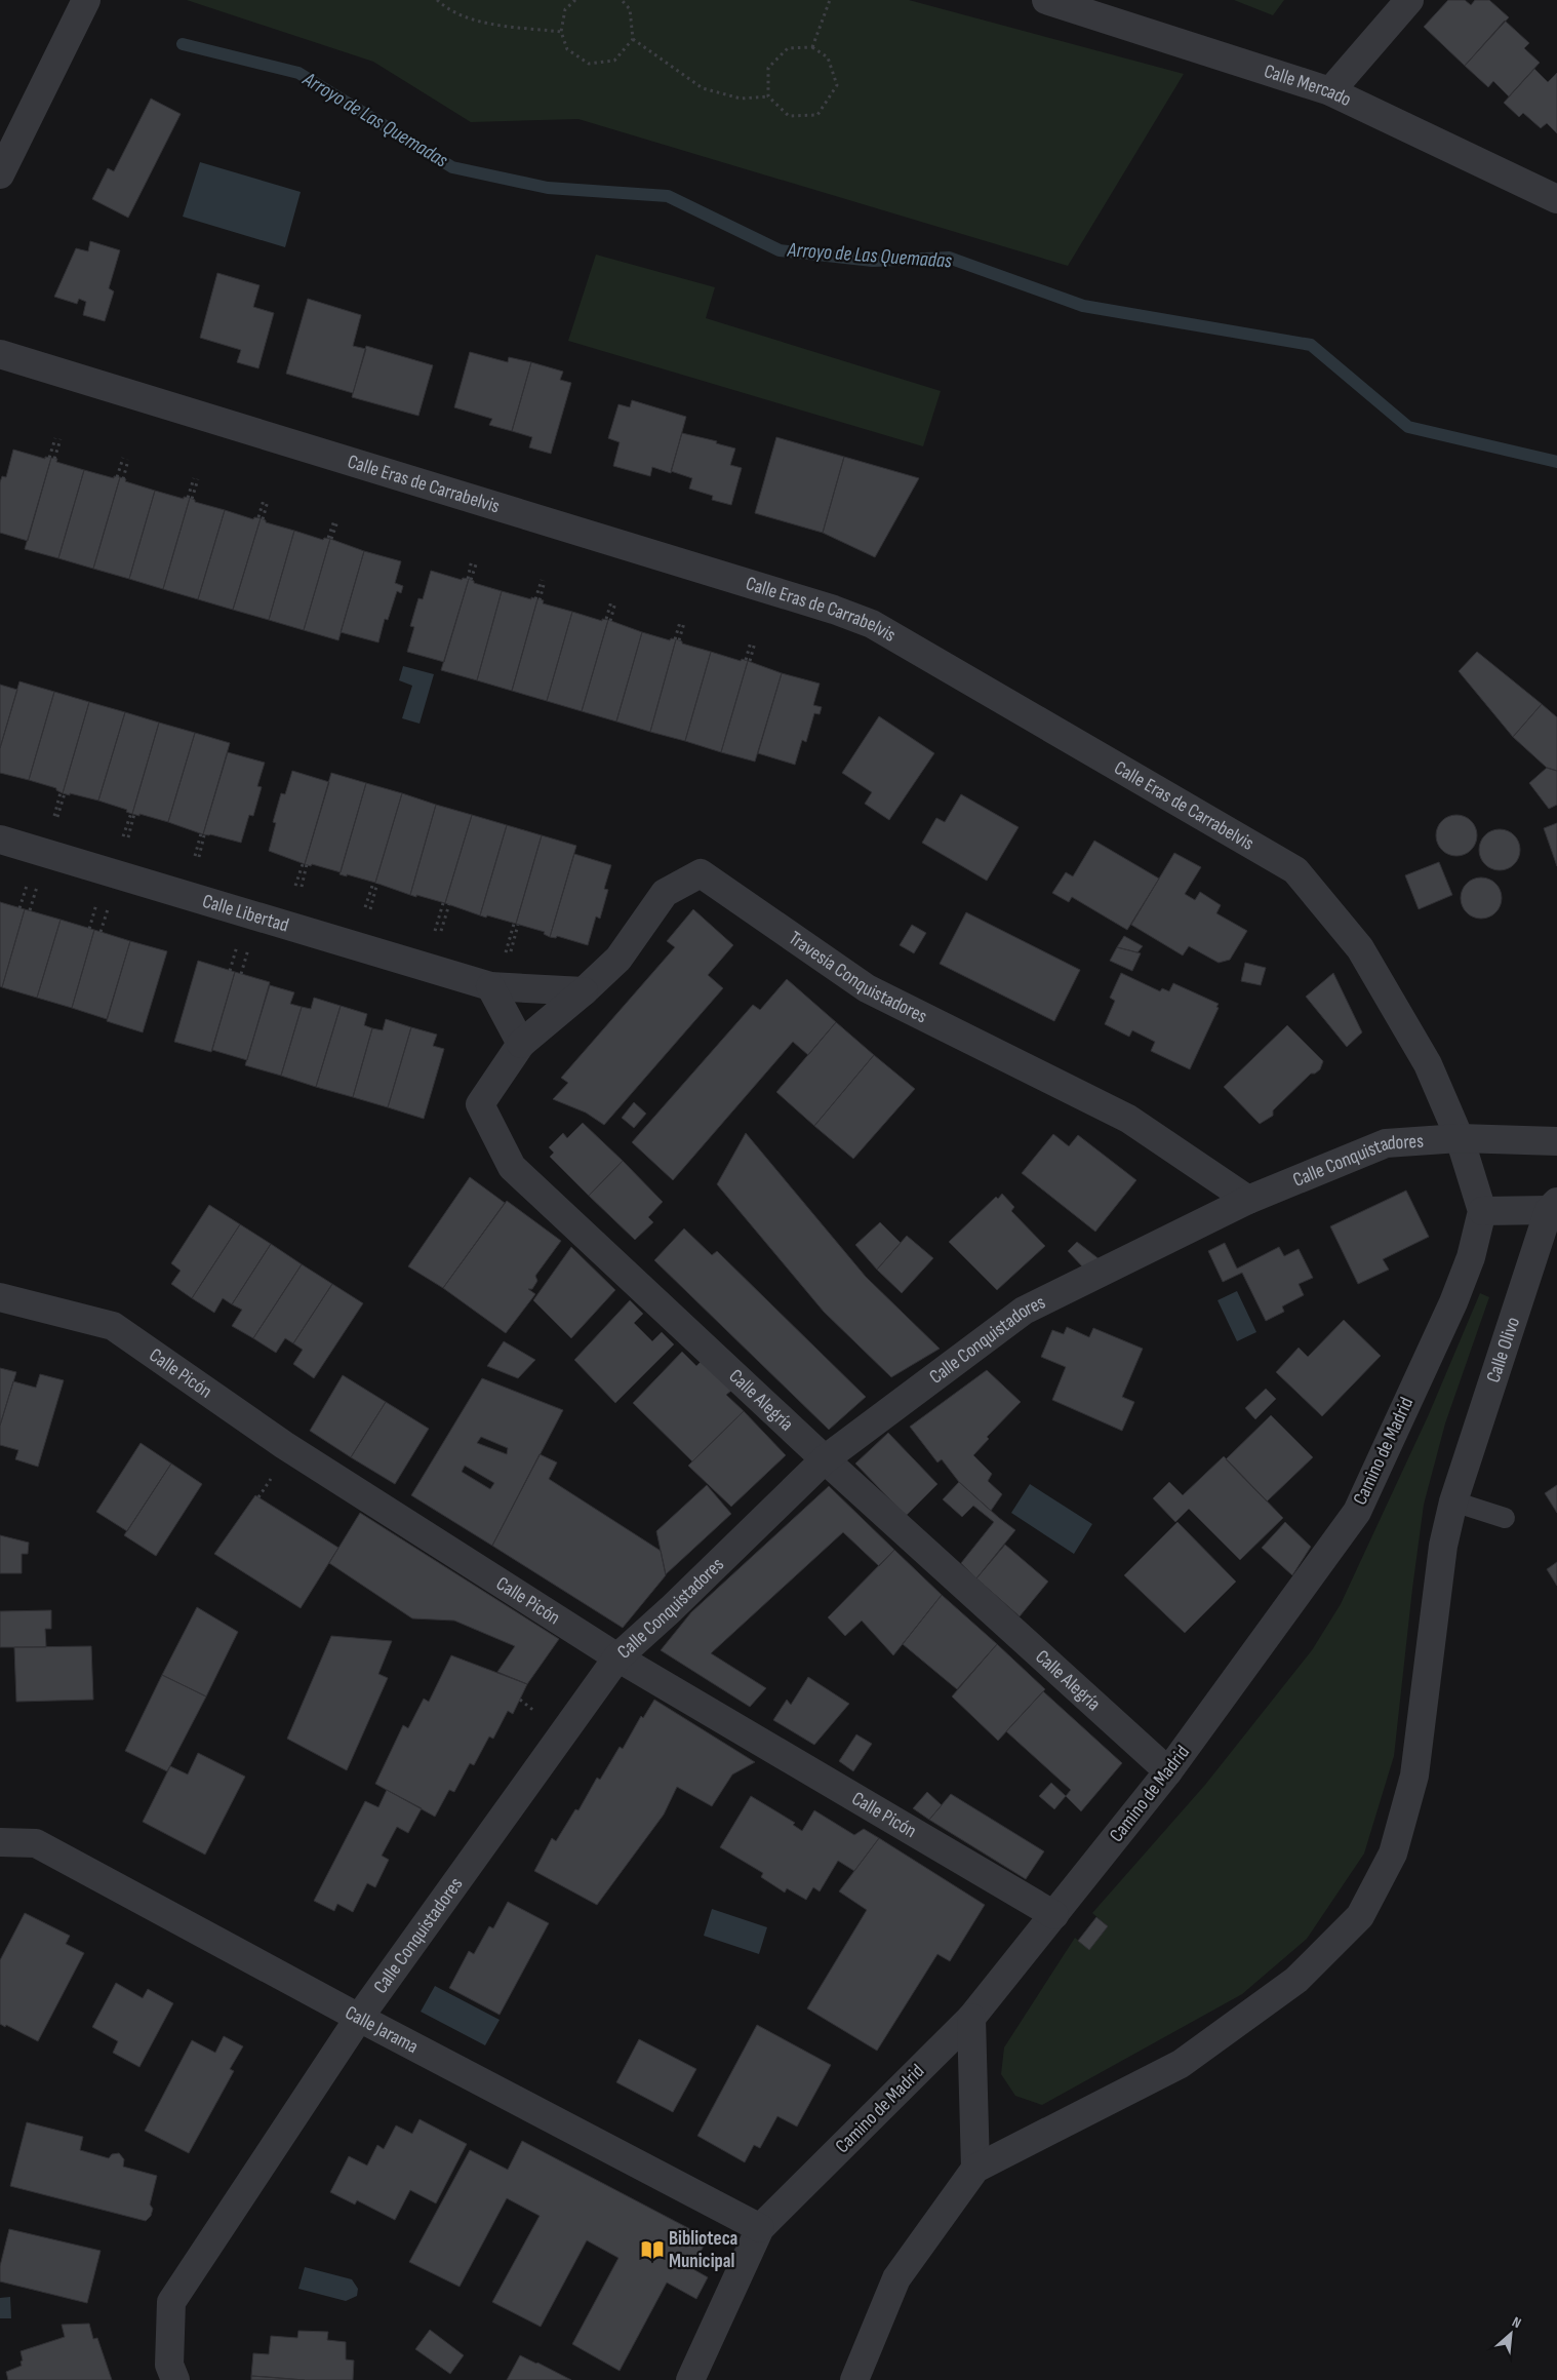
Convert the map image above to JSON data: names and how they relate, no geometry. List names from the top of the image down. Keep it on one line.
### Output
{"streets":{"street":["Calle Mercado","Calle Eras de Carrabelvis","Calle Libertad","Travesía Conquistadores","Calle Conquistadores","Calle Olivo","Calle Picón","Calle Alegría","Camino de Madrid","Calle Jarama"]},"crossings":[["Calle Eras de Carrabelvis","Calle Conquistadores"],["Travesía Conquistadores","Calle Conquistadores"],["Calle Conquistadores","Calle Picón"],["Calle Conquistadores","Calle Alegría"],["Calle Conquistadores","Calle Jarama"],["Calle Picón","Camino de Madrid"],["Calle Alegría","Camino de Madrid"],["Camino de Madrid","Calle Jarama"]],"water":["Arroyo de Las Quemadas"],"places":{"library":["Biblioteca Municipal"]},"north":"top right"}
